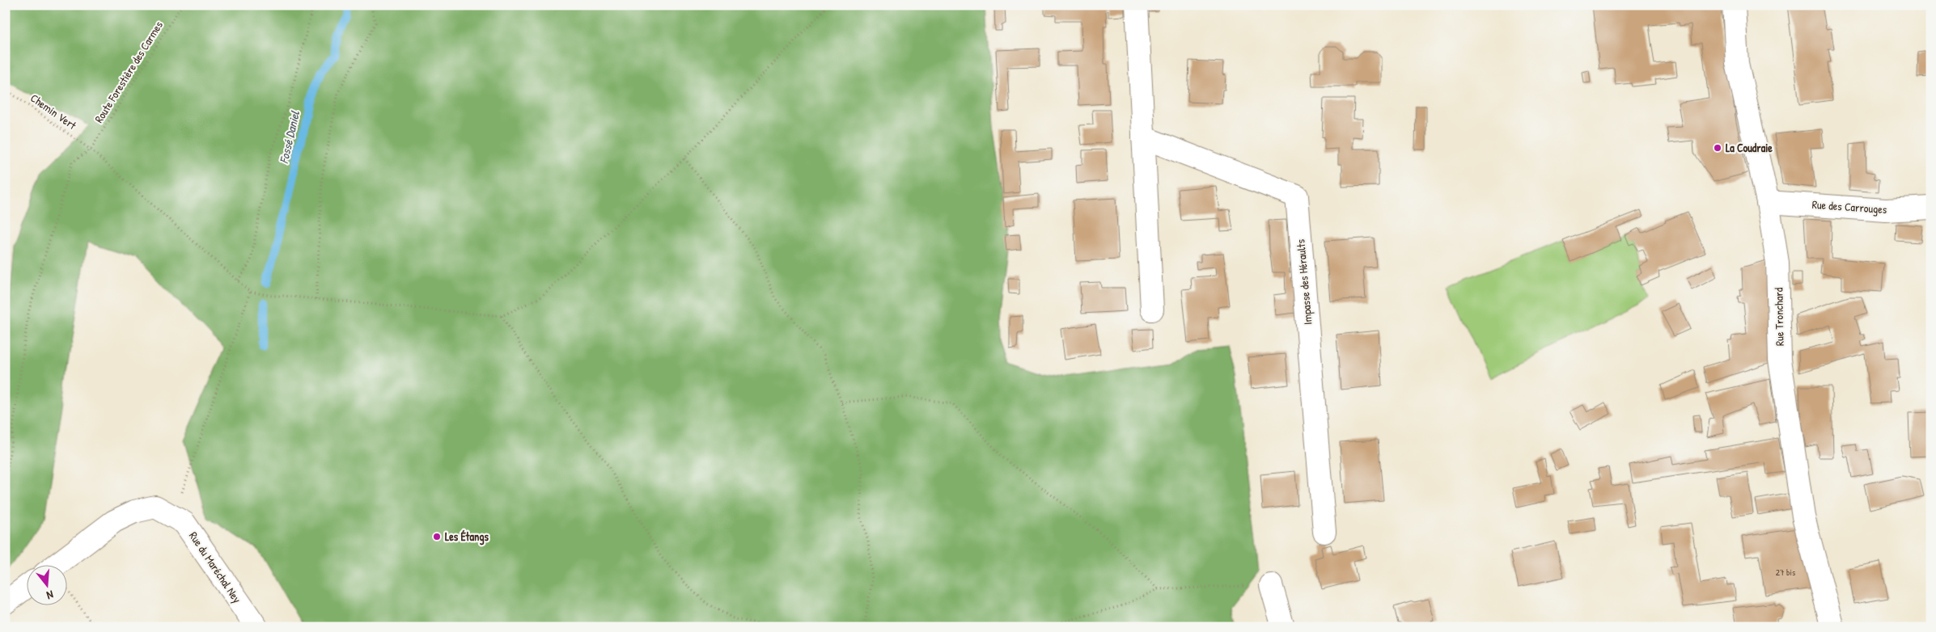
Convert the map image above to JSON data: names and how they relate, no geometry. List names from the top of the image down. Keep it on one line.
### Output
{"streets":{"street":["Rue des Carrouges","Impasse des Héraults","Rue Tronchard","Rue du Maréchal Ney"],"path":["Route Forestière des Carmes","Chemin Vert"]},"crossings":[["Route Forestière des Carmes","Chemin Vert"],["Rue des Carrouges","Rue Tronchard"]],"water":["Fossé Daniel"],"places":["La Coudraie","Les Étangs"],"house_numbers":["27 bis"],"north":"bottom"}
